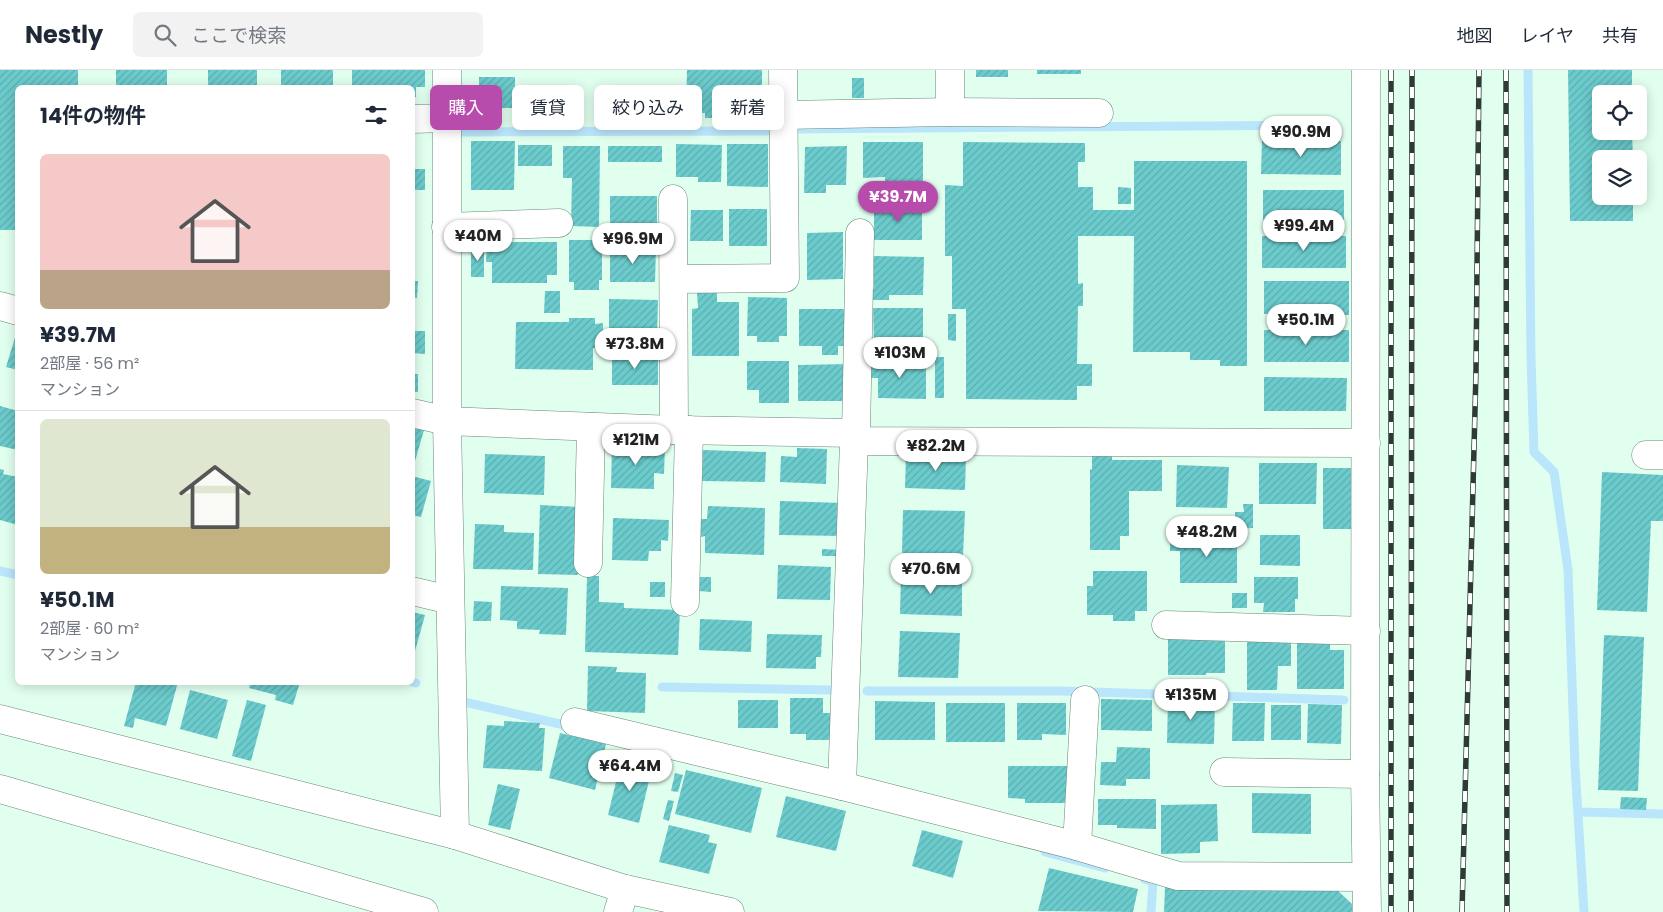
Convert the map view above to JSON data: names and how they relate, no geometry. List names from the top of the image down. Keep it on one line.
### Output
{"page":{"header":"Nestly","search":"ここで検索","nav":["地図","レイヤ","共有"],"chip":["購入","賃貸","絞り込み","新着"],"heading":"14件の物件","price":["¥90.9M","¥39.7M","¥99.4M","¥40M","¥96.9M","¥50.1M","¥73.8M","¥103M","¥121M","¥82.2M","¥48.2M","¥70.6M","¥135M","¥64.4M"],"list":[{"name":"¥39.7M","note":"2部屋 · 56 m² · マンション"},{"name":"¥50.1M","note":"2部屋 · 60 m² · マンション"}]}}
